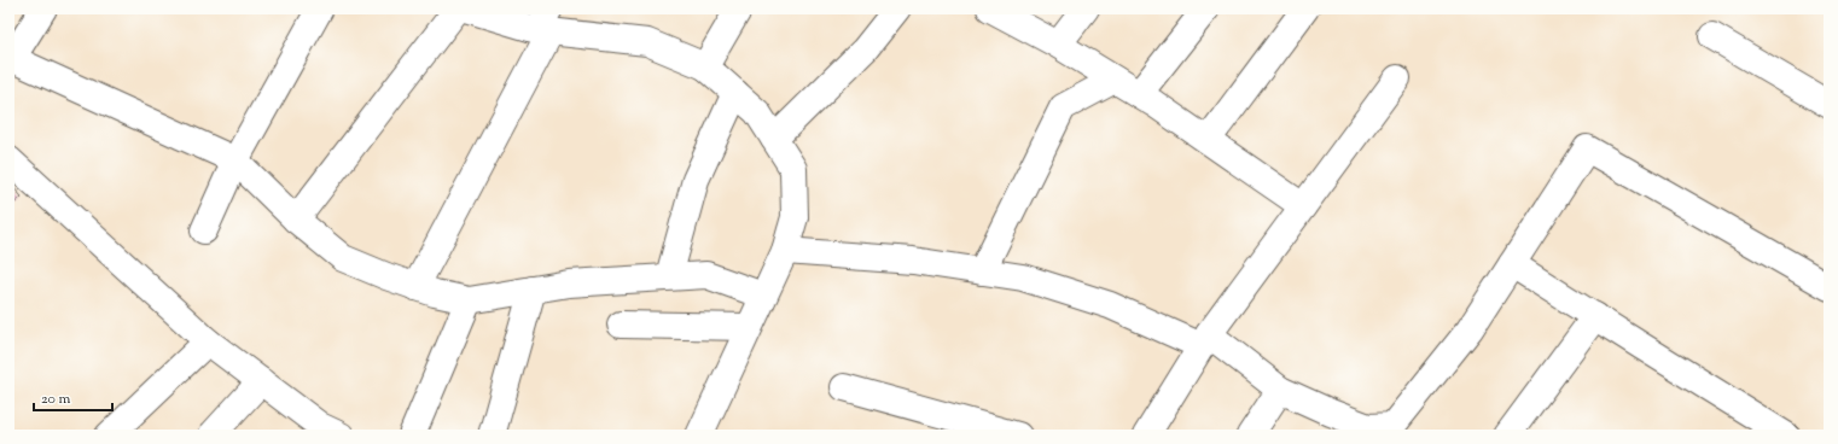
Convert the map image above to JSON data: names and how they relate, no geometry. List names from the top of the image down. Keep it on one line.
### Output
{"scale_bar":"20 m"}
